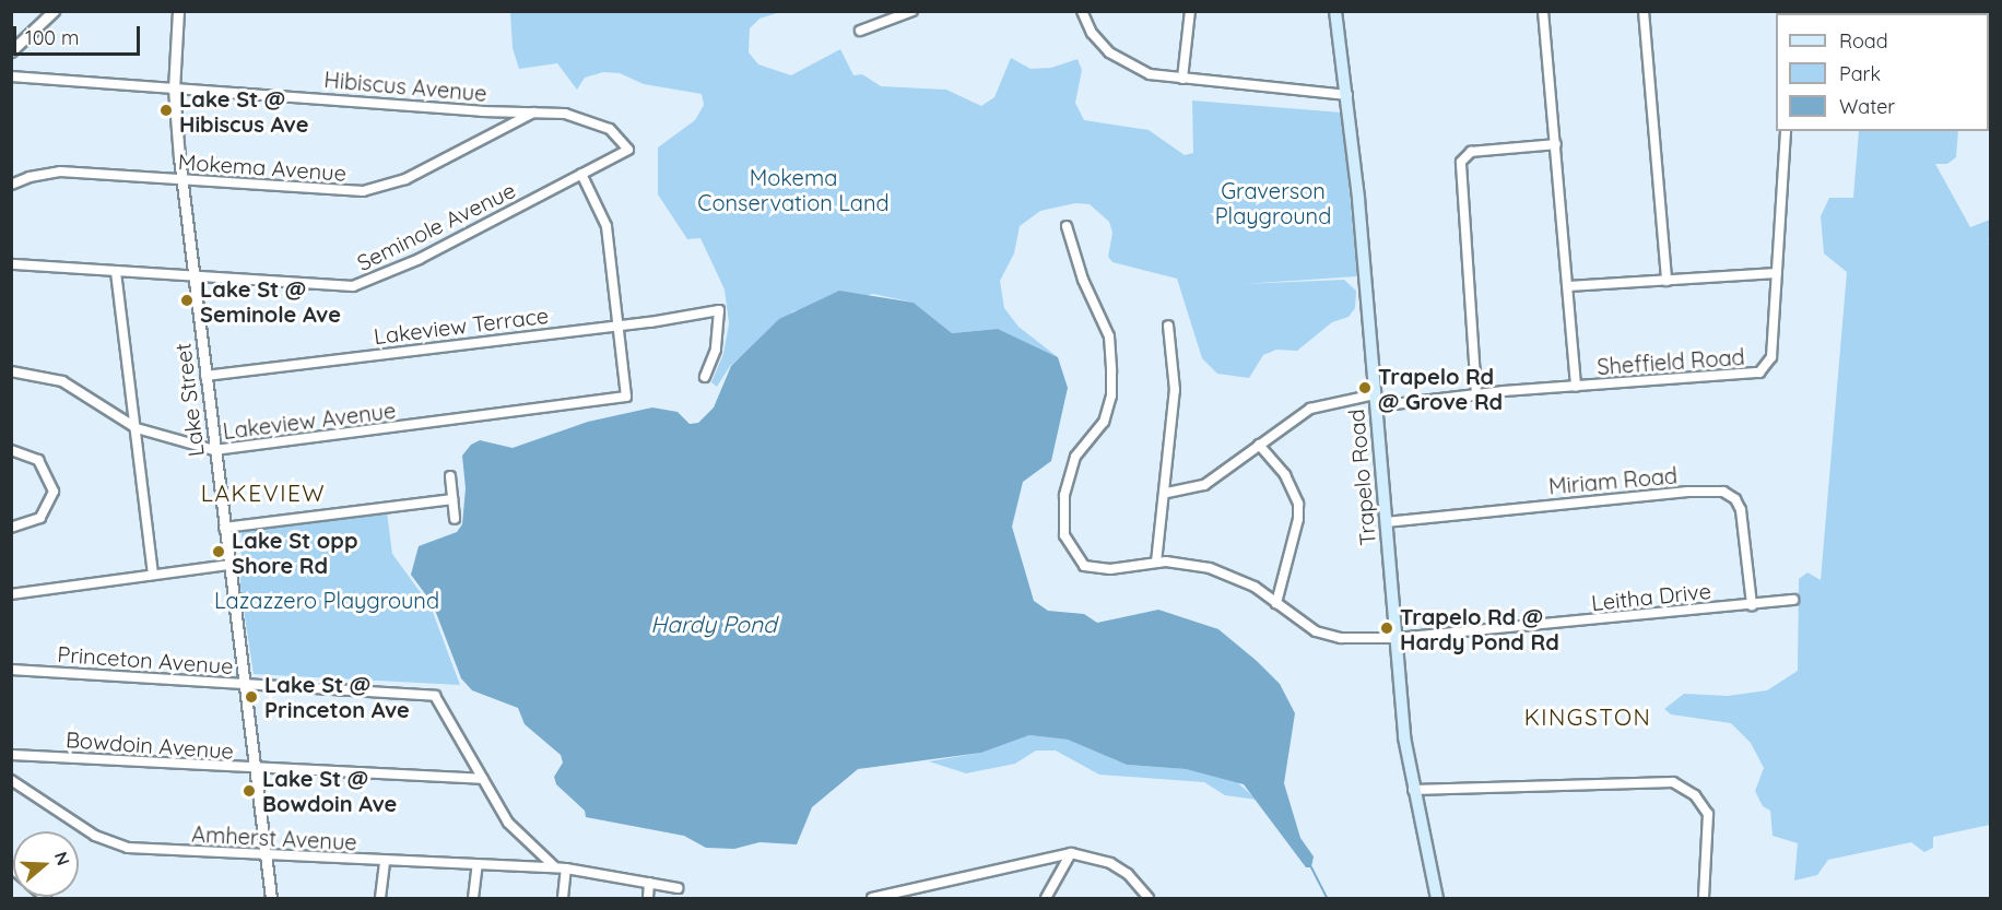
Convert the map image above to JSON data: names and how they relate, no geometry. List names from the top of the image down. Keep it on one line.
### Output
{"streets":{"main road":["Trapelo Road"],"street":["Hibiscus Avenue","Mokema Avenue","Seminole Avenue","Lakeview Terrace","Sheffield Road","Lake Street","Lakeview Avenue","Miriam Road","Leitha Drive","Princeton Avenue","Bowdoin Avenue","Amherst Avenue"]},"crossings":[["Hibiscus Avenue","Mokema Avenue"],["Hibiscus Avenue","Seminole Avenue"],["Hibiscus Avenue","Lake Street"],["Mokema Avenue","Lake Street"],["Seminole Avenue","Lake Street"],["Lakeview Terrace","Lake Street"],["Lakeview Terrace","Lakeview Avenue"],["Sheffield Road","Trapelo Road"],["Lake Street","Lakeview Avenue"],["Lake Street","Princeton Avenue"],["Lake Street","Bowdoin Avenue"],["Lake Street","Amherst Avenue"],["Trapelo Road","Miriam Road"],["Trapelo Road","Leitha Drive"],["Miriam Road","Leitha Drive"],["Princeton Avenue","Bowdoin Avenue"]],"districts":["LAKEVIEW","KINGSTON"],"water":["Hardy Pond"],"parks":["Mokema Conservation Land","Graverson Playground","Lazazzero Playground"],"places":["Lake St @ Hibiscus Ave","Lake St @ Seminole Ave","Trapelo Rd @ Grove Rd","Lake St opp Shore Rd","Trapelo Rd @ Hardy Pond Rd","Lake St @ Princeton Ave","Lake St @ Bowdoin Ave"],"legend":["Road","Park","Water"],"scale_bar":"100 m","north":"right"}
